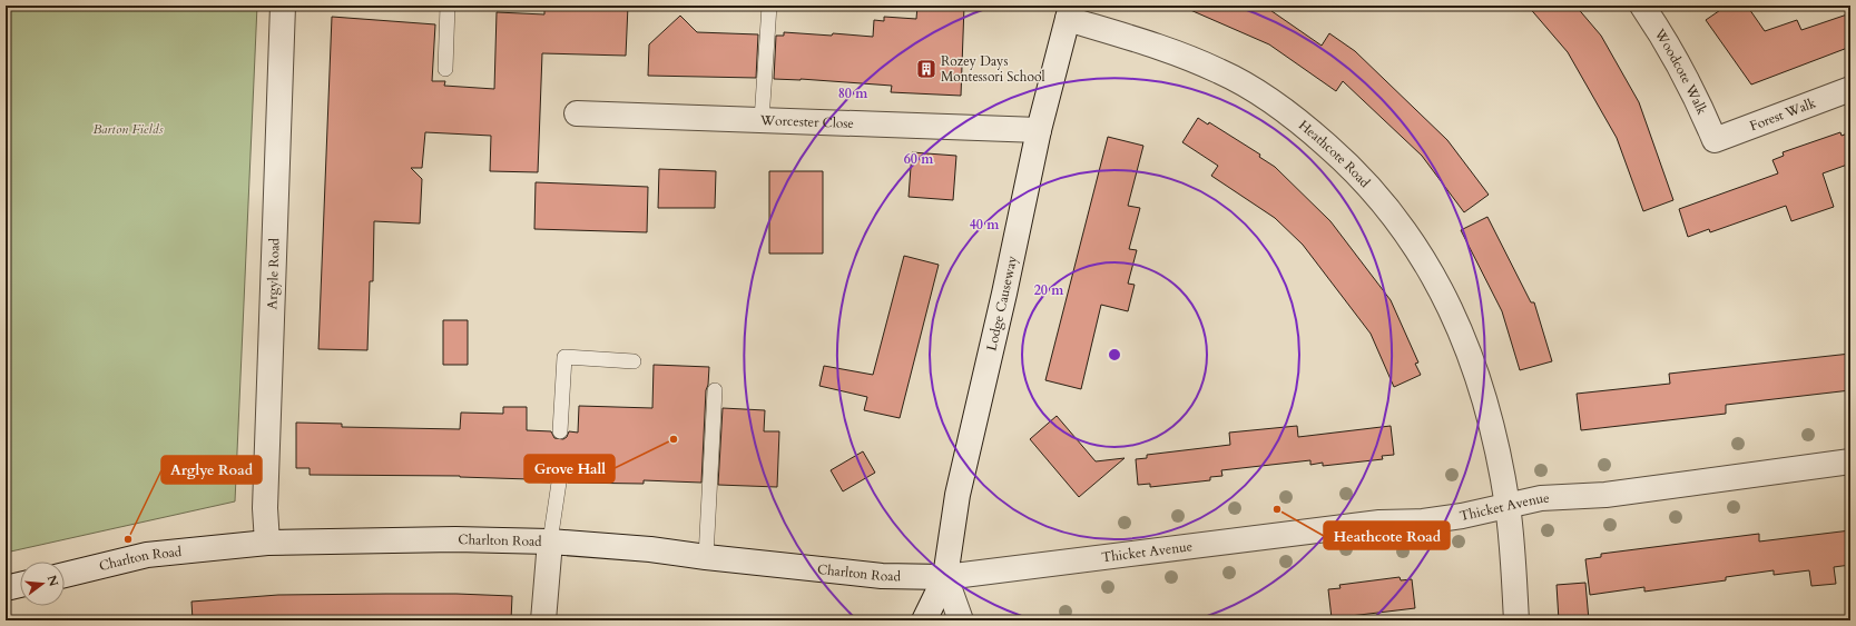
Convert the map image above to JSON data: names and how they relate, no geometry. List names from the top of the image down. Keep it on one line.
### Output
{"streets":{"street":["Woodcote Walk","Forest Walk","Worcester Close","Heathcote Road","Argyle Road","Lodge Causeway","Thicket Avenue","Charlton Road"]},"crossings":[["Woodcote Walk","Forest Walk"],["Worcester Close","Lodge Causeway"],["Heathcote Road","Lodge Causeway"],["Heathcote Road","Thicket Avenue"],["Argyle Road","Charlton Road"],["Lodge Causeway","Thicket Avenue"],["Lodge Causeway","Charlton Road"],["Thicket Avenue","Charlton Road"]],"parks":["Barton Fields"],"places":{"building":["Rozey Days Montessori School"],"other":["Grove Hall","Heathcote Road","Arglye Road"]},"north":"right","rings":["80 m","60 m","40 m","20 m"]}
